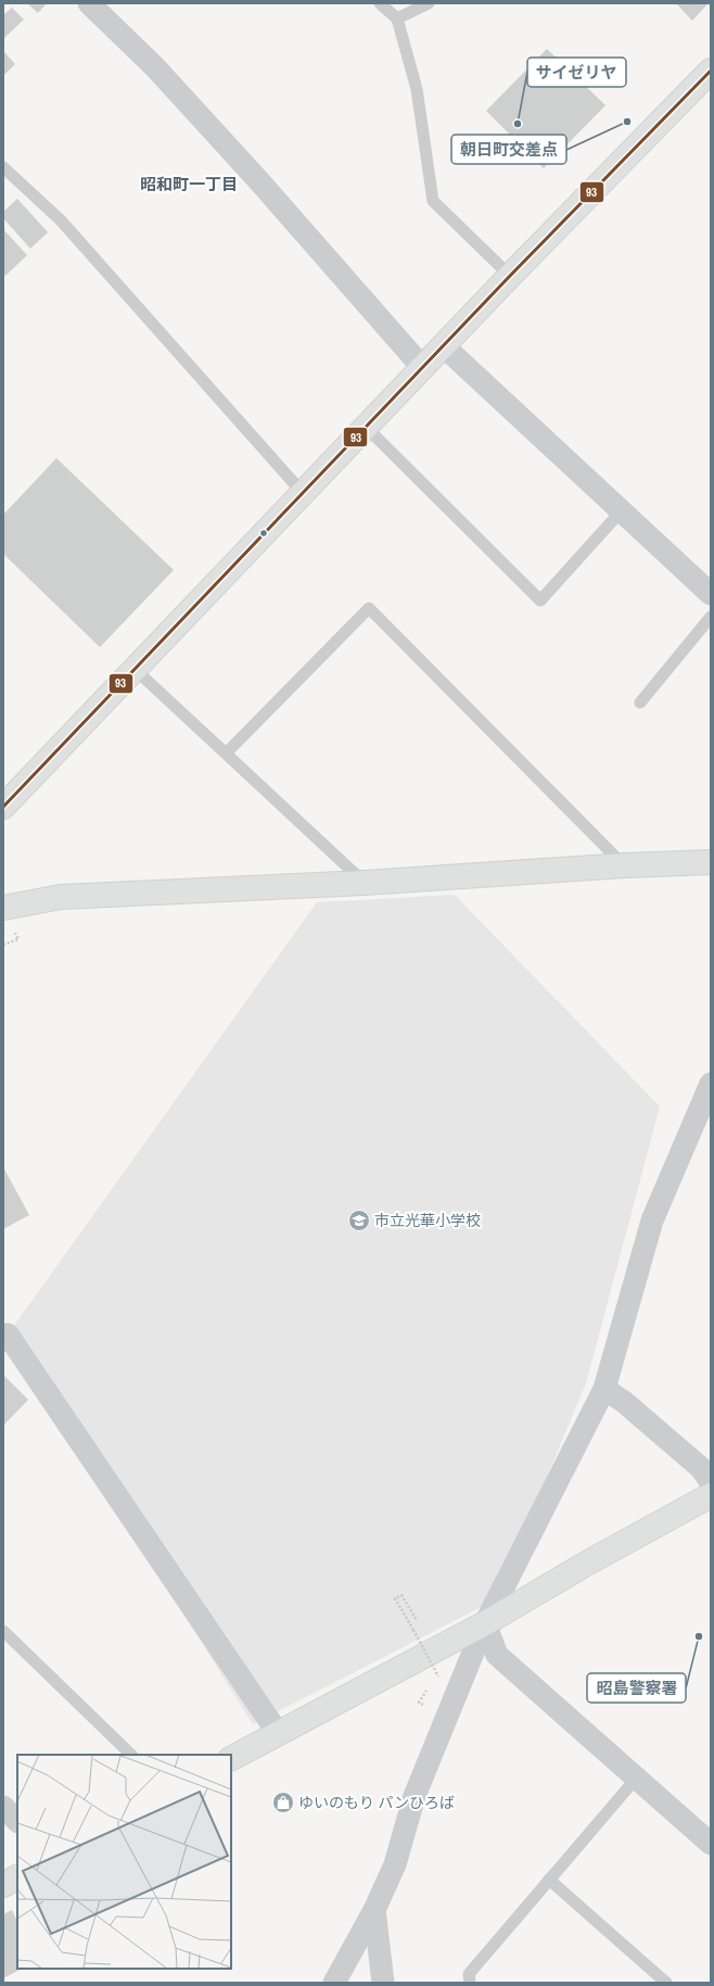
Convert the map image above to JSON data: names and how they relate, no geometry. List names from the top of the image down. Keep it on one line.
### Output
{"districts":["昭和町一丁目"],"places":{"other":["朝日町交差点","サイゼリヤ","昭島警察署"],"school or university":["市立光華小学校"],"shop":["ゆいのもり パンひろば"]},"lines":["transit line 93"]}
